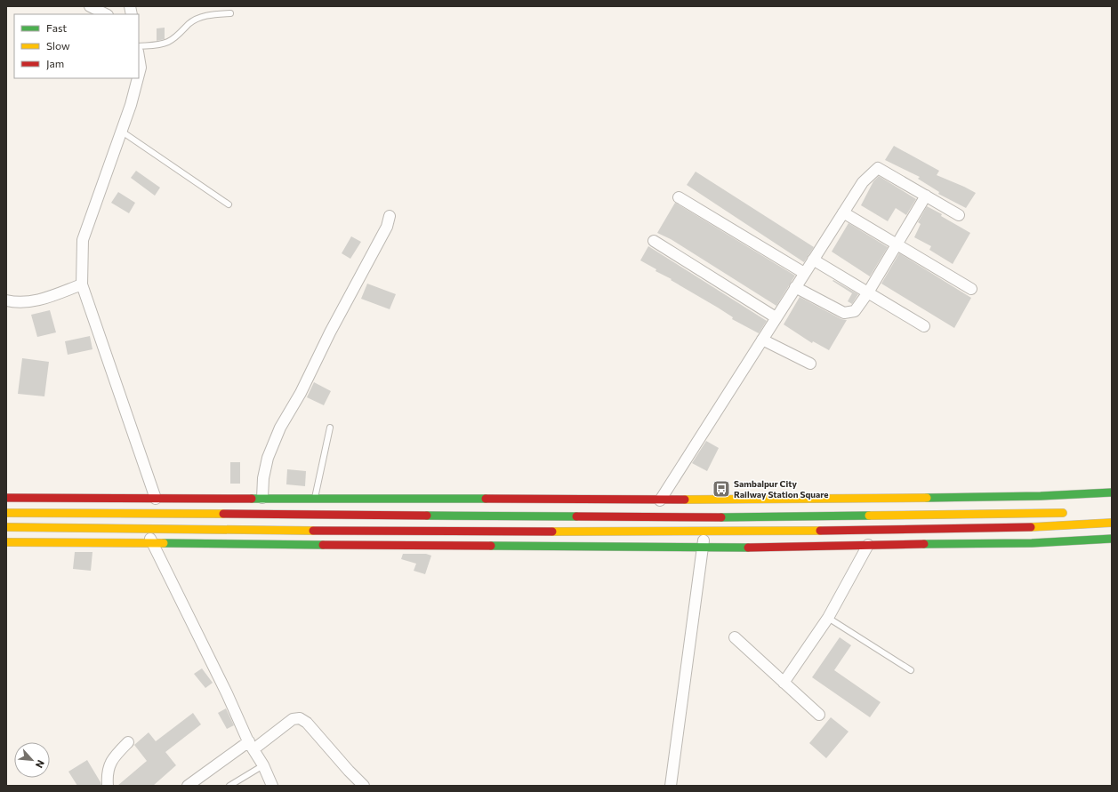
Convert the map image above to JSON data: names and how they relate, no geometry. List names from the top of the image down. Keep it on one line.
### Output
{"places":{"bus stop":["Sambalpur City Railway Station Square"]},"legend":["Fast","Slow","Jam"],"north":"bottom right"}
